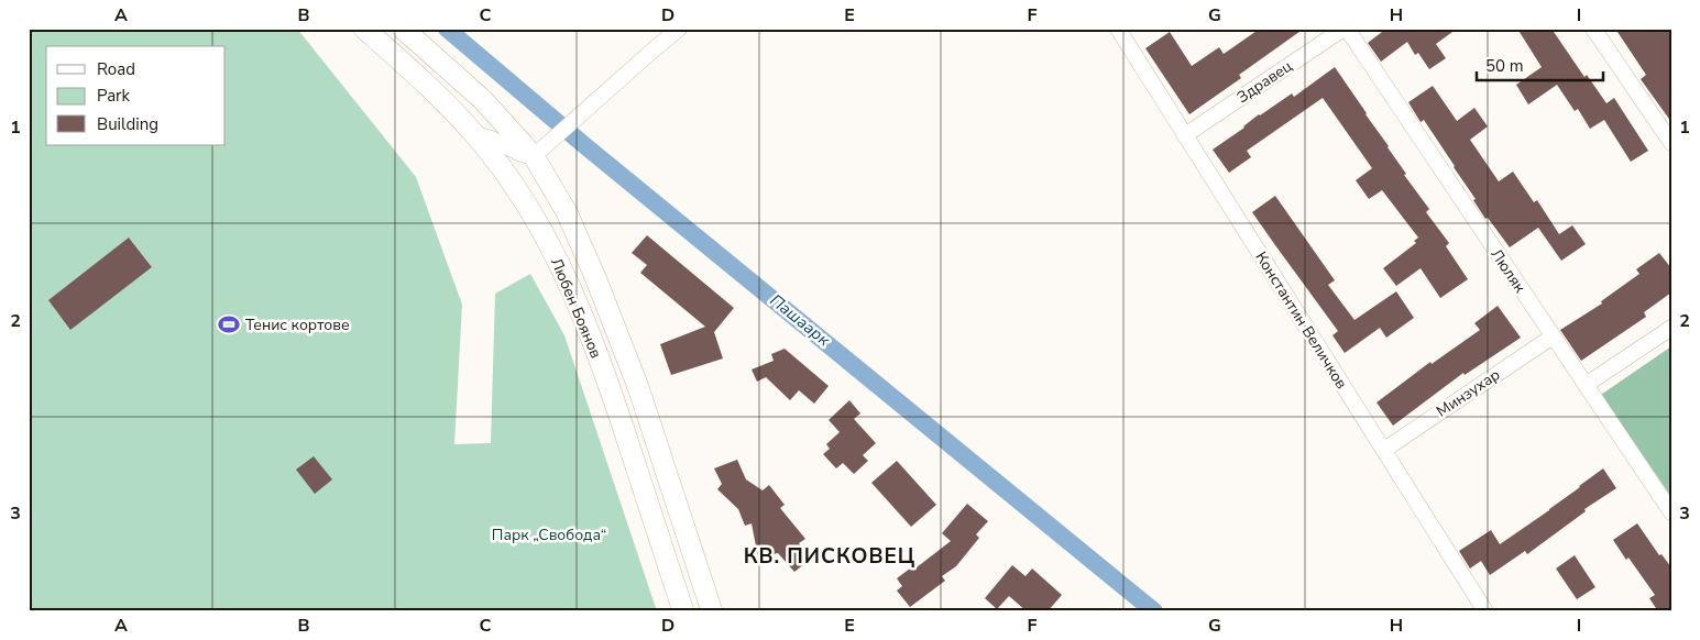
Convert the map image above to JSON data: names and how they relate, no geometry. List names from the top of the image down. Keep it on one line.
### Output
{"streets":{"street":["Здравец","Люляк","Любен Боянов","Константин Величков","Минзухар"]},"crossings":[["Здравец","Люляк"],["Здравец","Константин Величков"],["Люляк","Минзухар"],["Константин Величков","Минзухар"]],"districts":["КВ. ПИСКОВЕЦ"],"water":["Пашаарк"],"parks":["Парк „Свобода“"],"places":{"sports":["Тенис кортове"]},"legend":["Road","Park","Building"],"scale_bar":"50 m","grid":{"columns":["A","B","C","D","E","F","G","H","I"],"rows":["1","2","3"]}}
